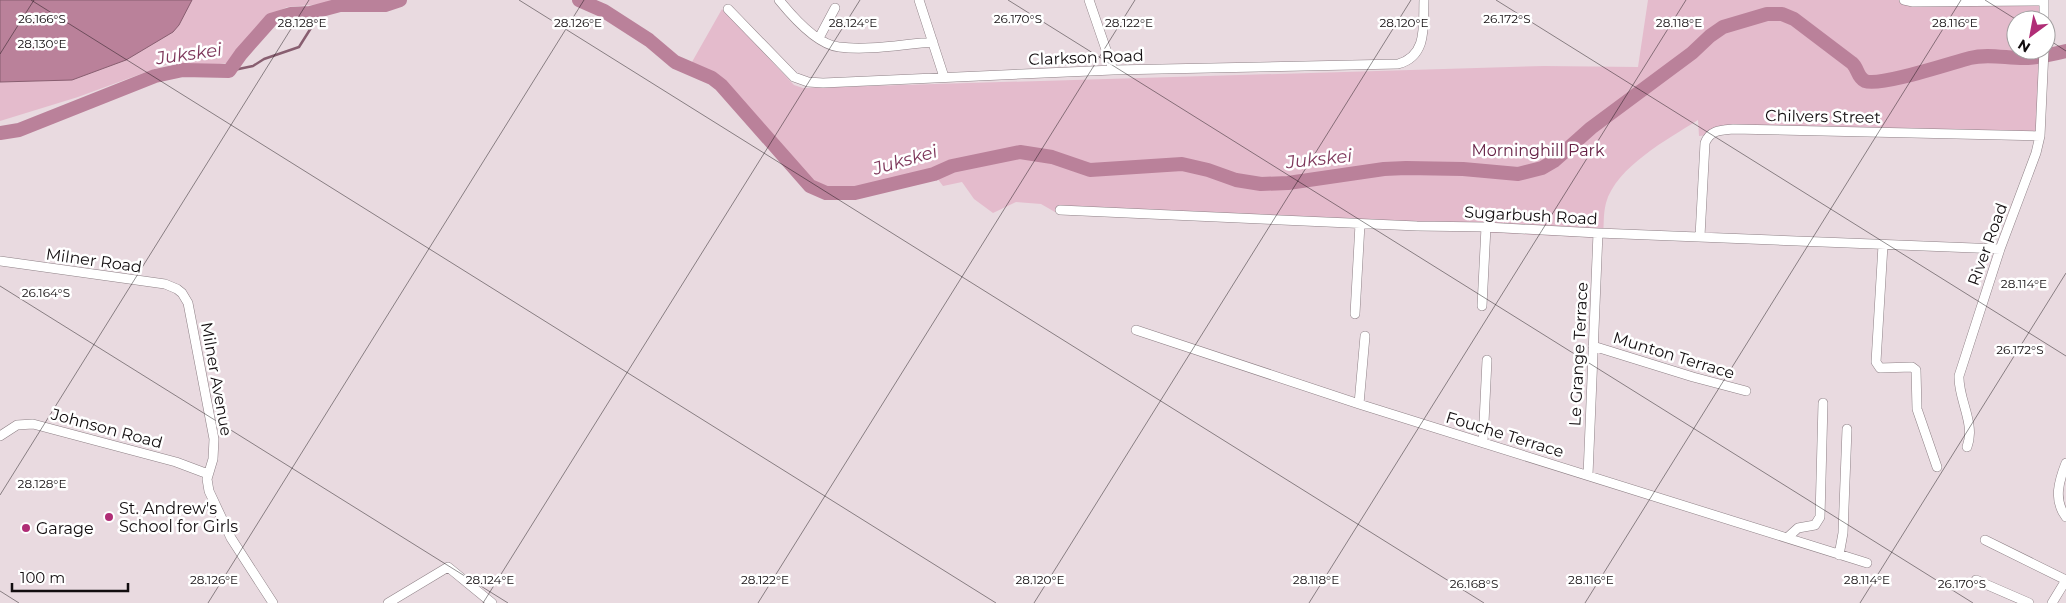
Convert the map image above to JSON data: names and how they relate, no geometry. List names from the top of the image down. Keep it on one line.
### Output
{"streets":{"street":["Clarkson Road","Chilvers Street","Sugarbush Road","River Road","Milner Road","Le Grange Terrace","Munton Terrace","Milner Avenue","Johnson Road","Fouche Terrace"]},"crossings":[["Chilvers Street","Sugarbush Road"],["Chilvers Street","River Road"],["Sugarbush Road","River Road"],["Sugarbush Road","Le Grange Terrace"],["Milner Road","Milner Avenue"],["Le Grange Terrace","Munton Terrace"],["Le Grange Terrace","Fouche Terrace"],["Milner Avenue","Johnson Road"]],"water":["Jukskei"],"parks":["Morninghill Park"],"places":["St. Andrew's School for Girls","Garage"],"scale_bar":"100 m","north":"bottom left","coordinates":["26.166°S","26.170°S","26.172°S","28.128°E","28.126°E","28.124°E","28.122°E","28.120°E","28.118°E","28.116°E","28.130°E","28.114°E","26.164°S","26.168°S"]}
